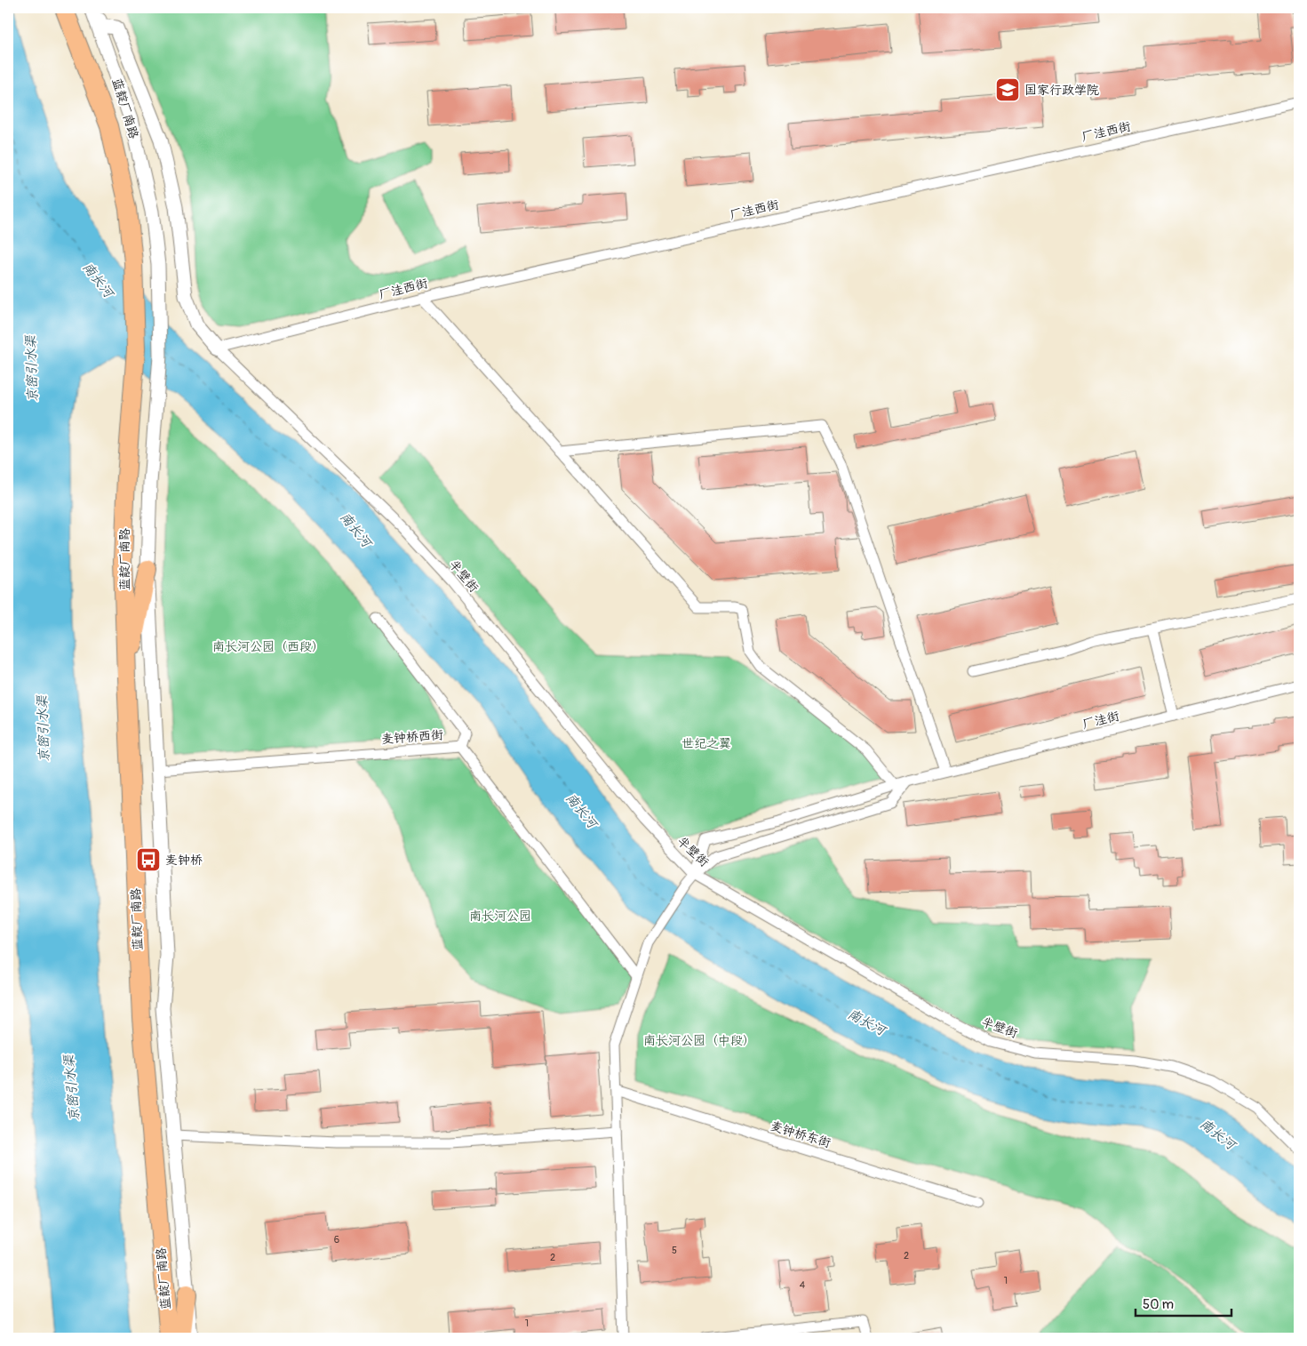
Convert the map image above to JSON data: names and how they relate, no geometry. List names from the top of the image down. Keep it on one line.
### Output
{"streets":{"highway":["蓝靛厂南路"],"street":["厂洼西街","半壁街","厂洼街","麦钟桥西街","麦钟桥东街"]},"crossings":[["蓝靛厂南路","麦钟桥西街"],["厂洼西街","半壁街"],["半壁街","厂洼街"]],"water":["南长河","京密引水渠"],"parks":["南长河公园（西段）","世纪之翼","南长河公园","南长河公园（中段）"],"places":{"school or university":["国家行政学院"],"bus stop":["麦钟桥"]},"house_numbers":["6","5","2","2","1","4","1"],"scale_bar":"50 m"}
